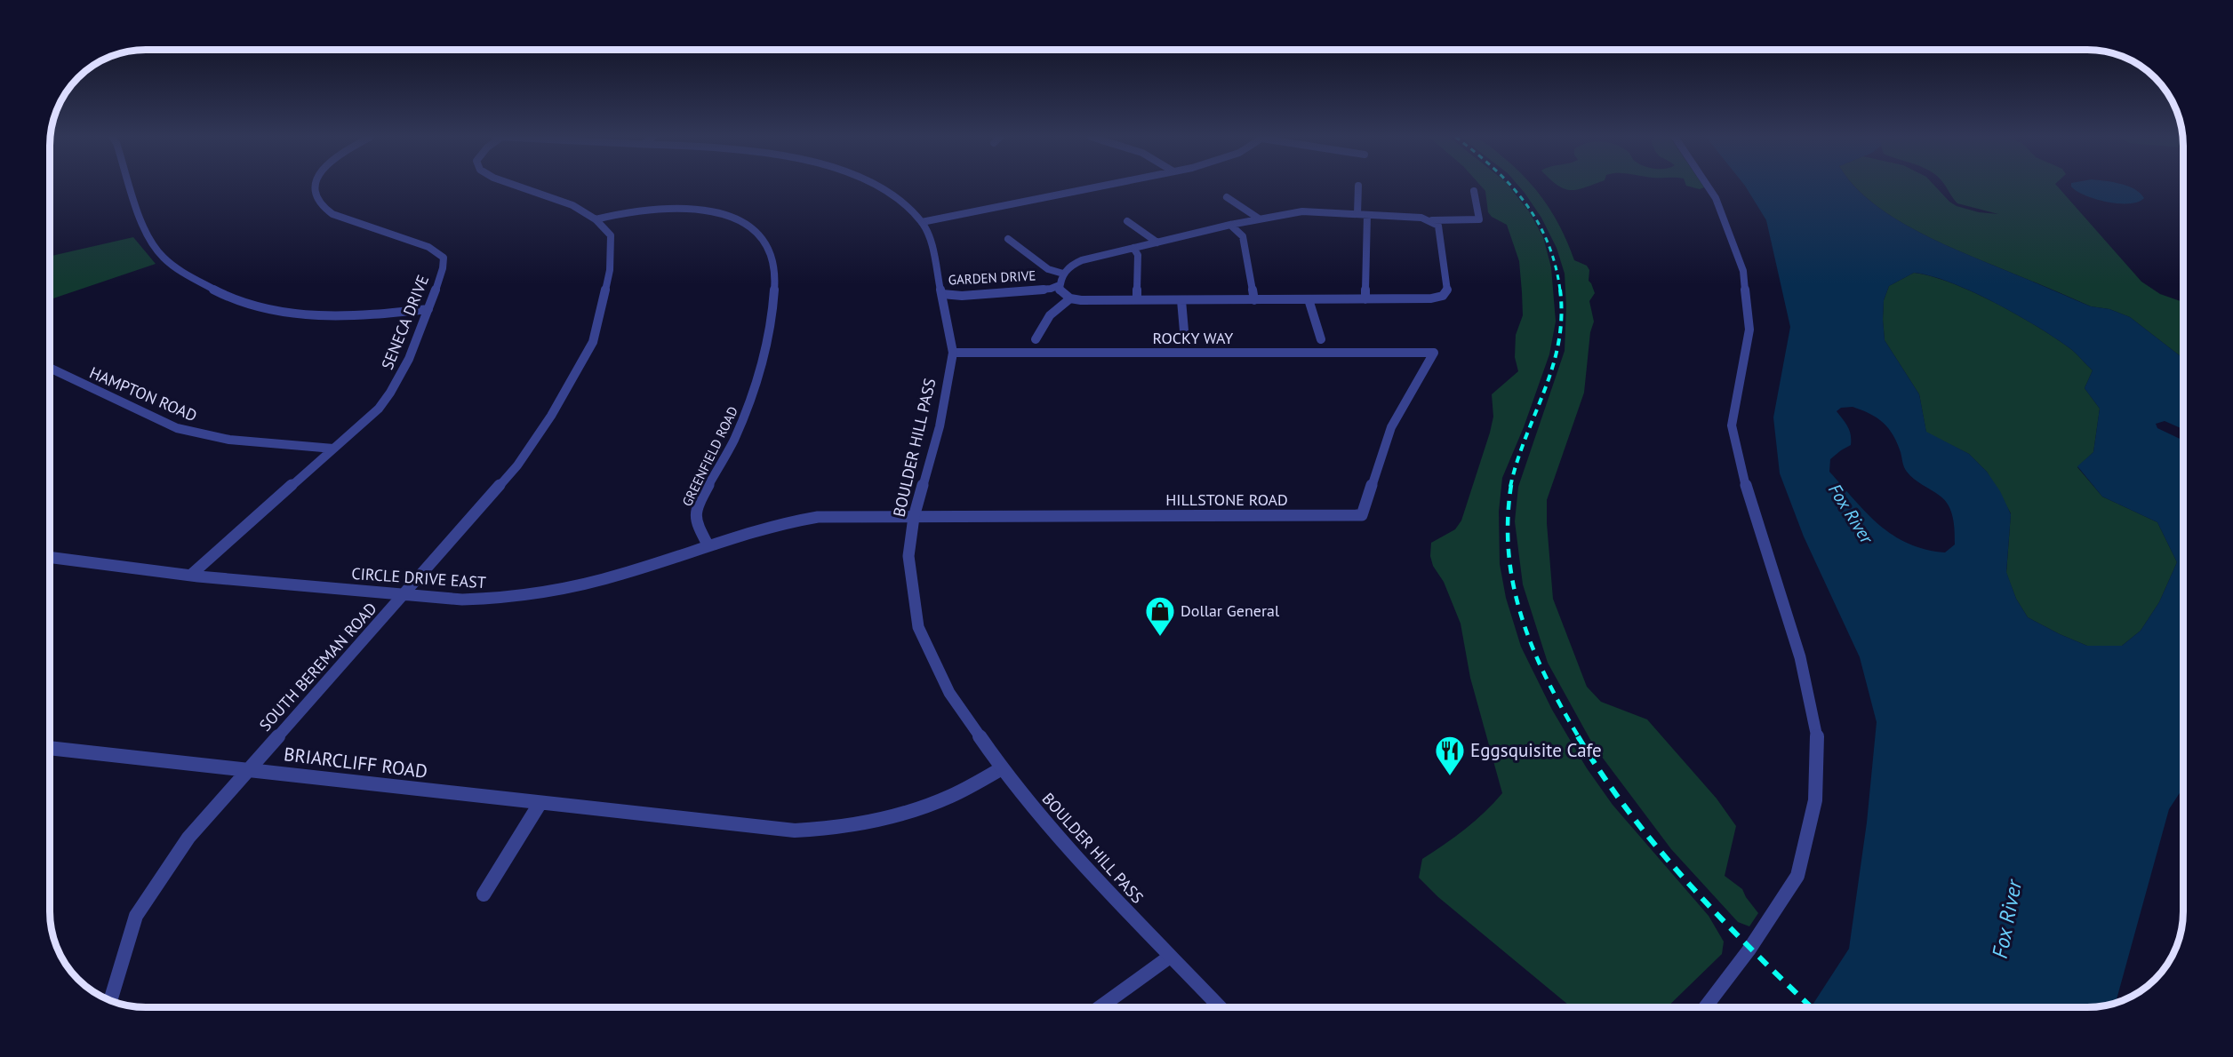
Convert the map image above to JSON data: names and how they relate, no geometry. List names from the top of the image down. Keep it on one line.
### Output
{"streets":{"street":["GARDEN DRIVE","SENECA DRIVE","ROCKY WAY","HAMPTON ROAD","BOULDER HILL PASS","GREENFIELD ROAD","HILLSTONE ROAD","CIRCLE DRIVE EAST","SOUTH BEREMAN ROAD","BRIARCLIFF ROAD"]},"crossings":[["GARDEN DRIVE","BOULDER HILL PASS"],["SENECA DRIVE","HAMPTON ROAD"],["SENECA DRIVE","CIRCLE DRIVE EAST"],["ROCKY WAY","BOULDER HILL PASS"],["ROCKY WAY","HILLSTONE ROAD"],["BOULDER HILL PASS","HILLSTONE ROAD"],["BOULDER HILL PASS","CIRCLE DRIVE EAST"],["BOULDER HILL PASS","BRIARCLIFF ROAD"],["GREENFIELD ROAD","CIRCLE DRIVE EAST"],["GREENFIELD ROAD","SOUTH BEREMAN ROAD"],["HILLSTONE ROAD","CIRCLE DRIVE EAST"],["CIRCLE DRIVE EAST","SOUTH BEREMAN ROAD"],["SOUTH BEREMAN ROAD","BRIARCLIFF ROAD"]],"water":["Fox River"],"places":{"shop":["Dollar General"],"restaurant":["Eggsquisite Cafe"]}}
